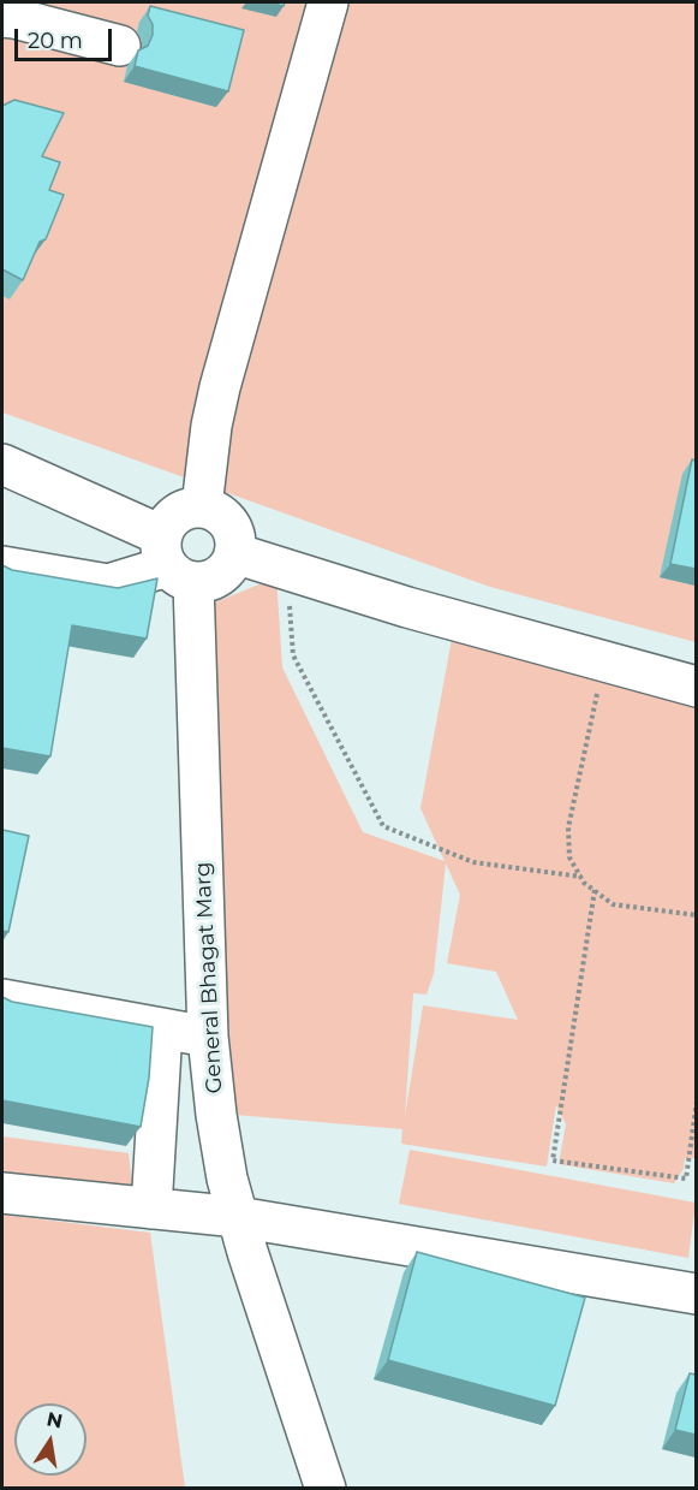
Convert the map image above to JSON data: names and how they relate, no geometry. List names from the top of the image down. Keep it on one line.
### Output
{"streets":{"street":["General Bhagat Marg"]},"scale_bar":"20 m","north":"top"}
